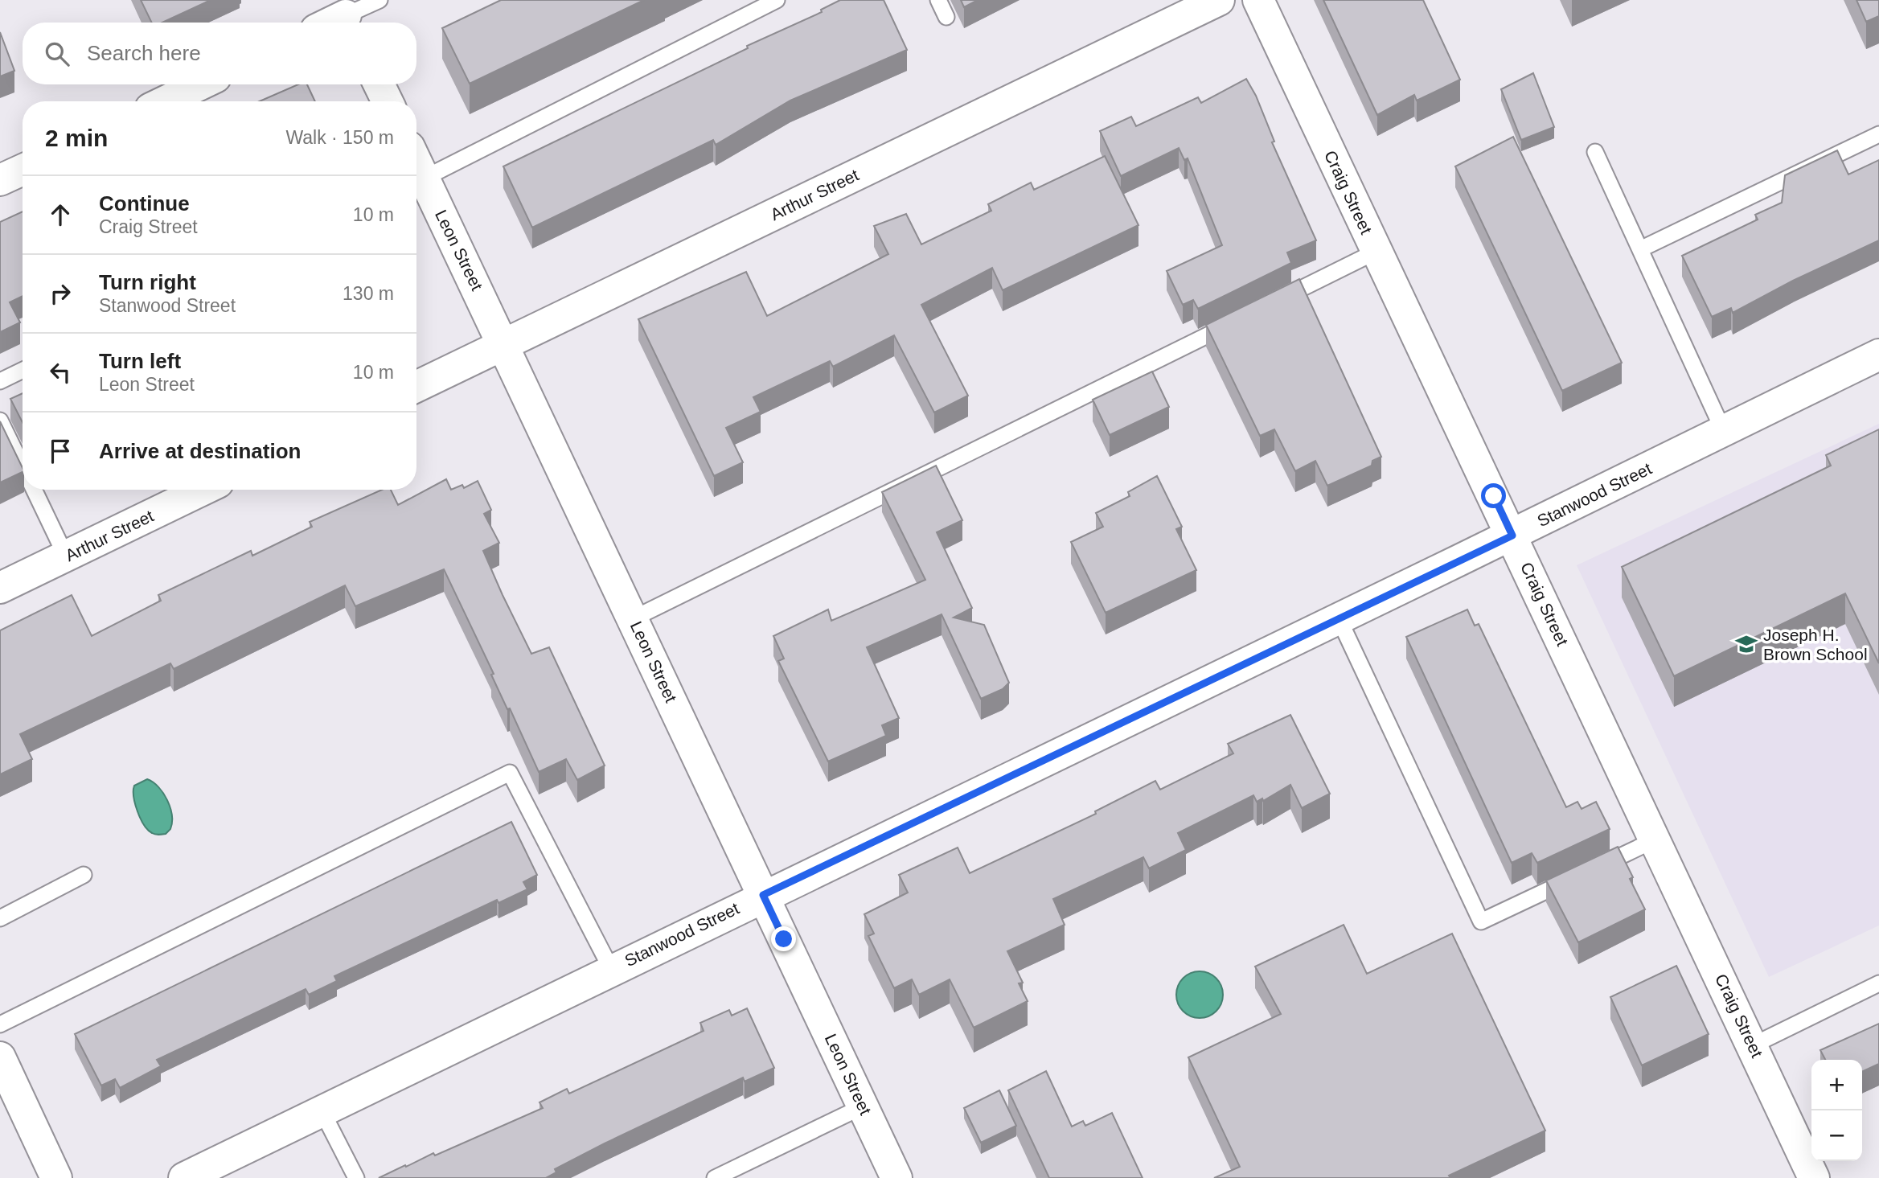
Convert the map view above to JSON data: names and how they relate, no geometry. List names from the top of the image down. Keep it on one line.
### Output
{"streets":{"street":["Craig Street","Arthur Street","Leon Street","Stanwood Street"]},"crossings":[["Craig Street","Stanwood Street"],["Arthur Street","Leon Street"],["Leon Street","Stanwood Street"]],"places":{"school or university":["Joseph H. Brown School"]},"page":{"search":"Search here","heading":["2 min","Walk · 150 m"],"list":[["Continue","Craig Street","10 m"],["Turn right","Stanwood Street","130 m"],["Turn left","Leon Street","10 m"],"Arrive at destination"],"map_buttons":["+","−"]}}
